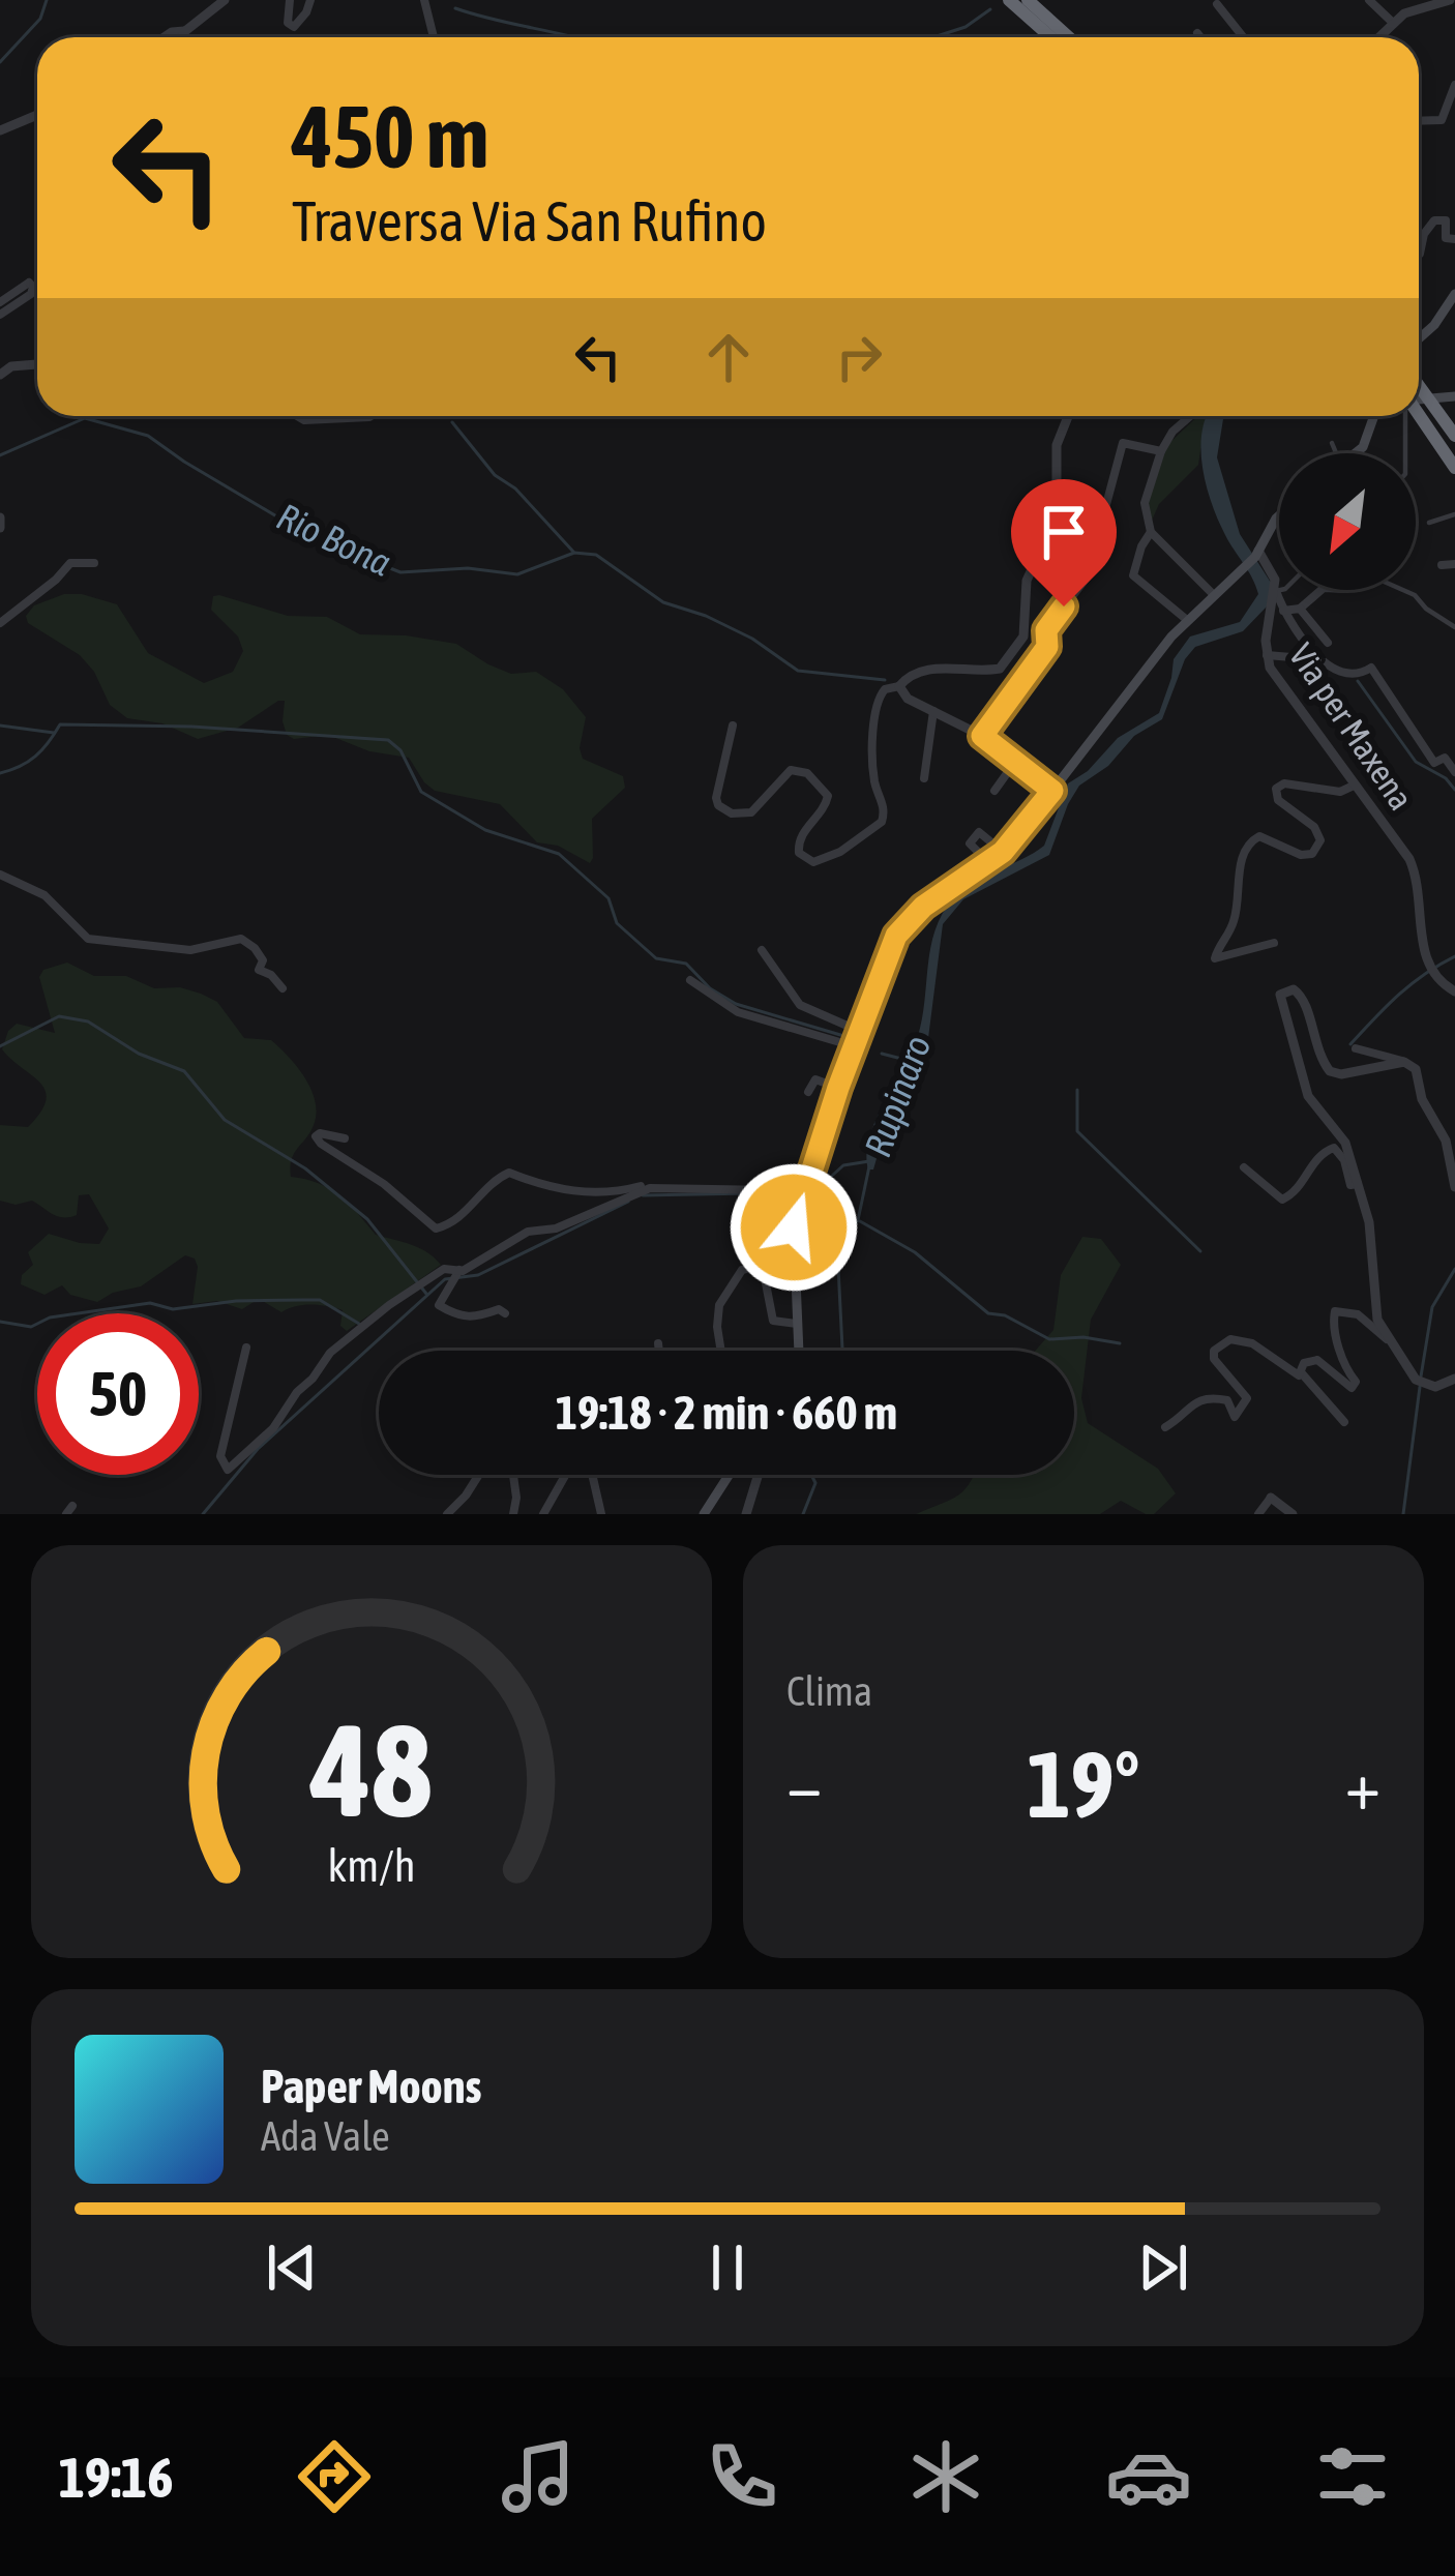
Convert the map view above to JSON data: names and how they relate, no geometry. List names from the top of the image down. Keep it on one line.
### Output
{"streets":{"street":["Via per Maxena"]},"water":["Rio Bona","Rupinaro"],"north":"bottom left","page":{"turn":["450 m","Traversa Via San Rufino"],"limit":"50","trip":"19:18 · 2 min · 660 m","tile":"Clima","heat":["−","19°","+"],"song":["Paper Moons","Ada Vale"],"tabs":"19:16","gauge":["48","km/h"]}}
